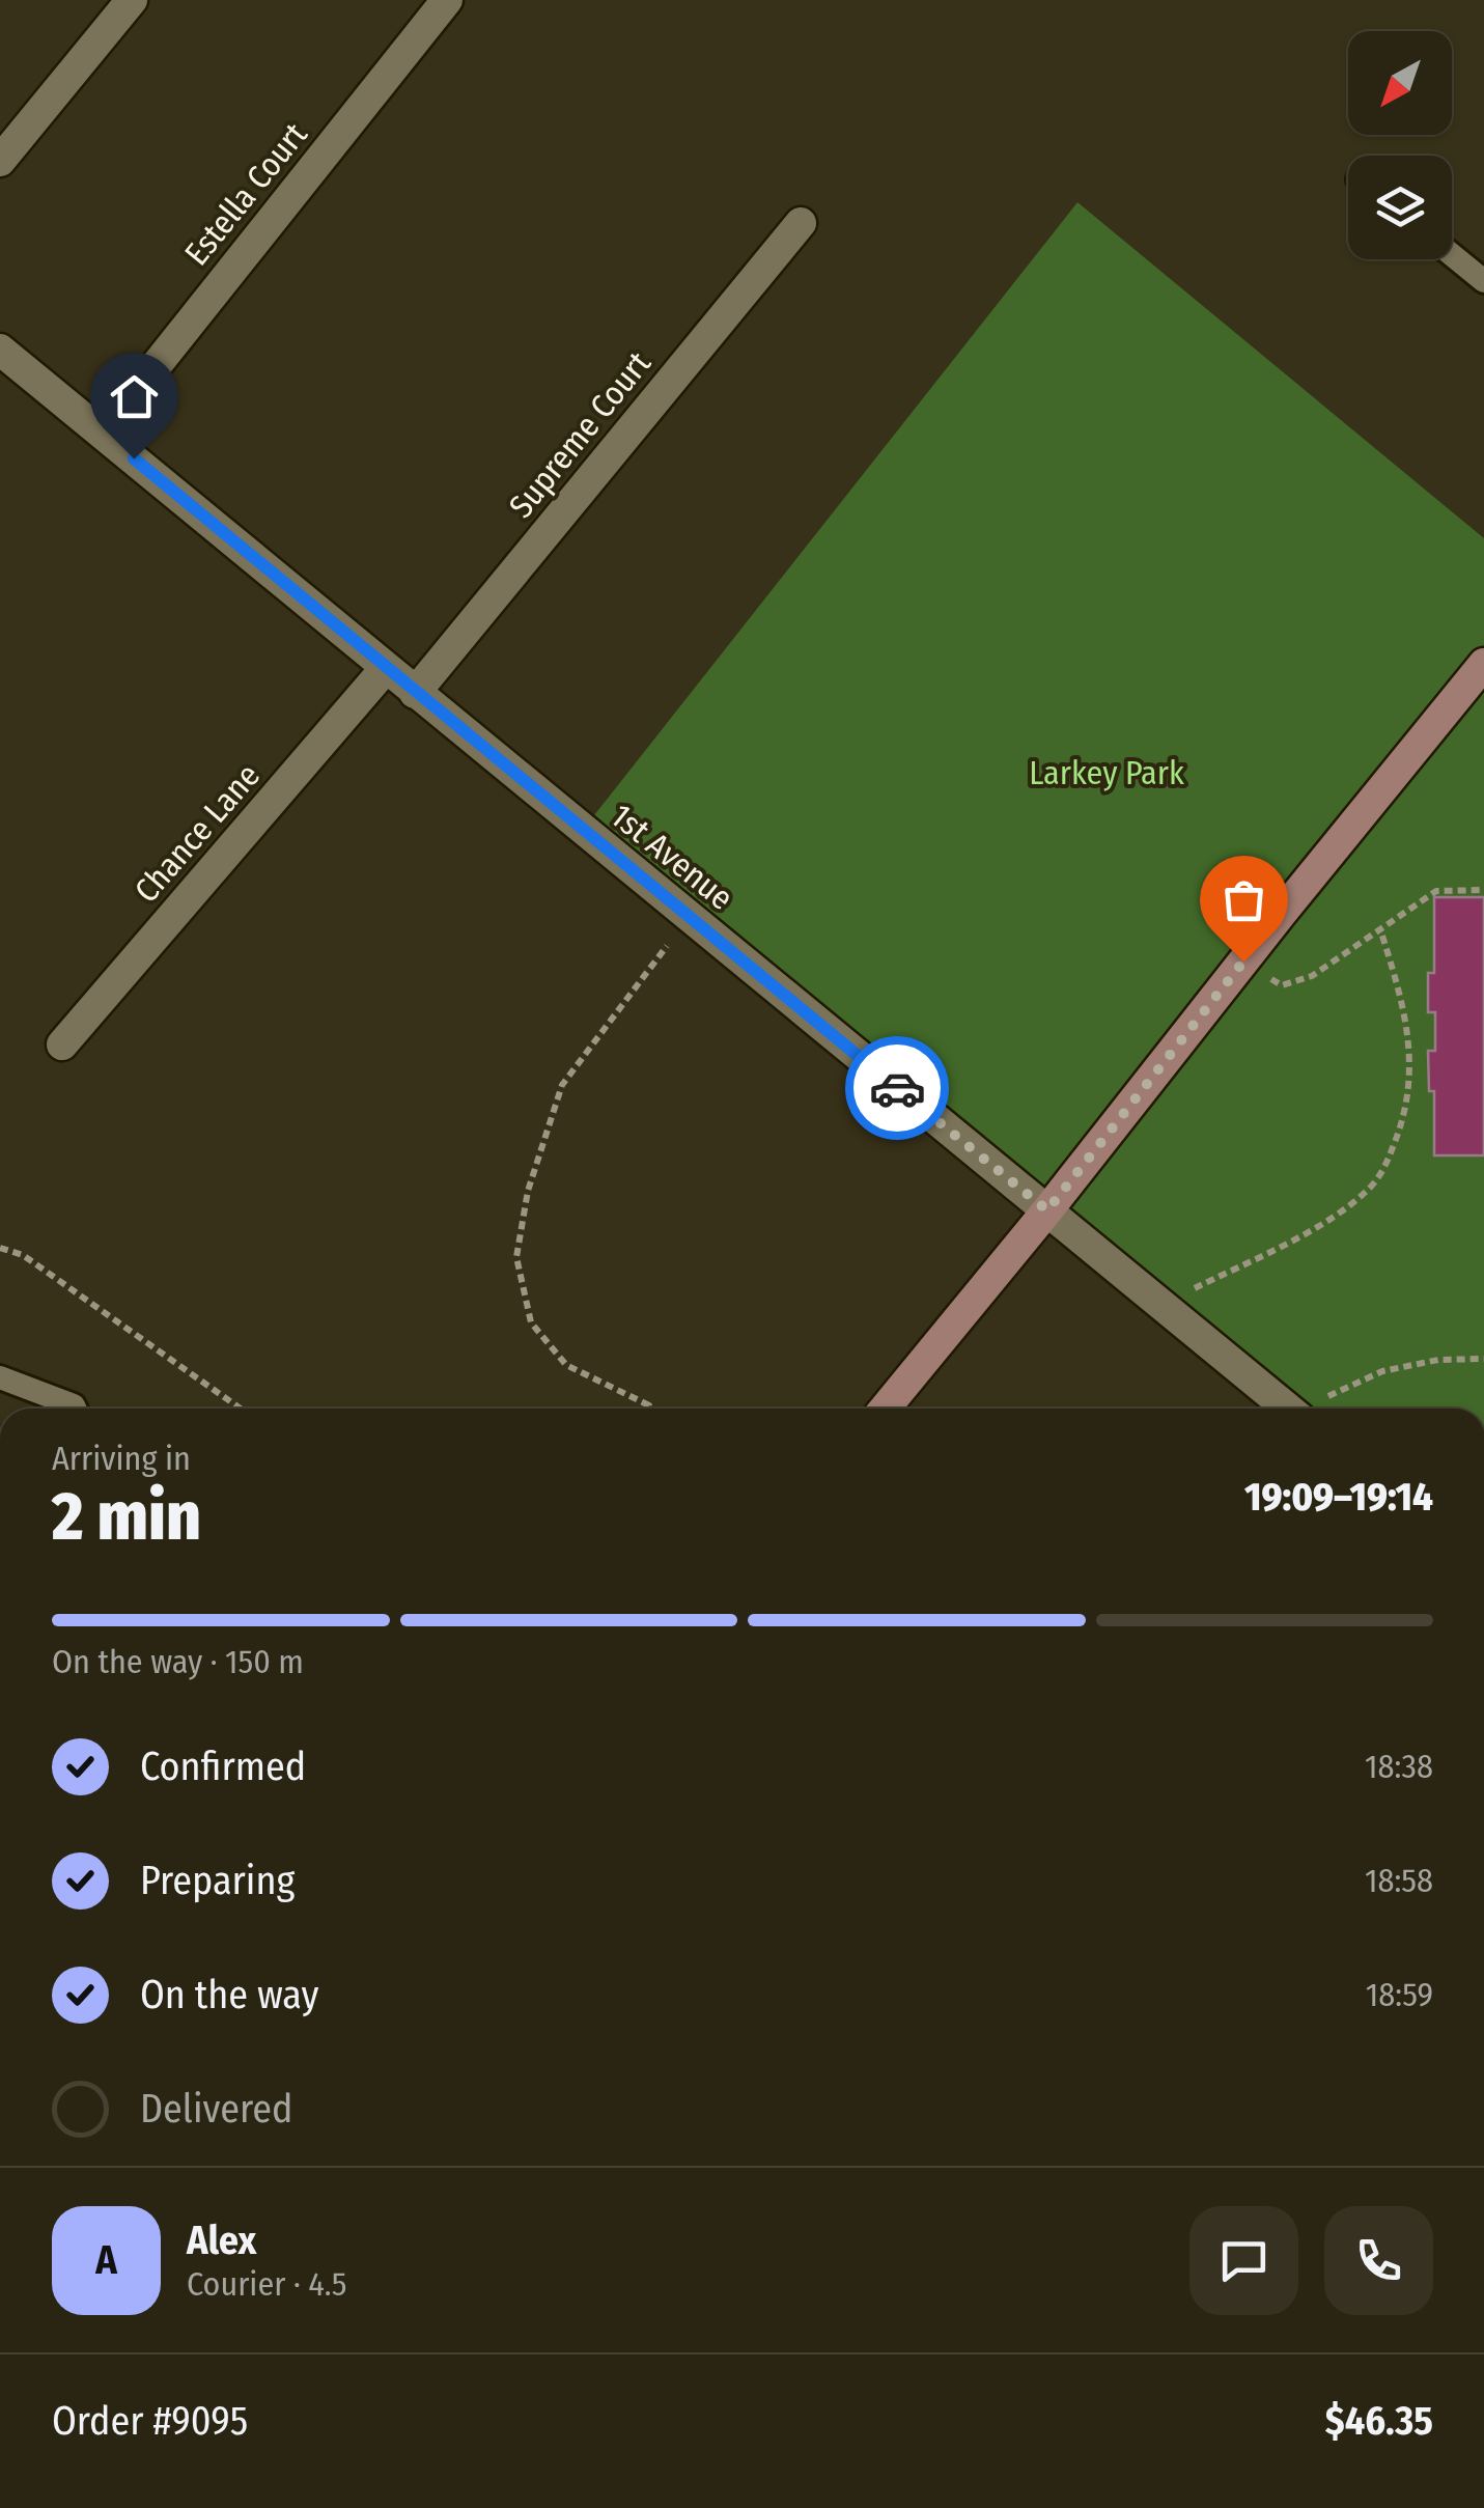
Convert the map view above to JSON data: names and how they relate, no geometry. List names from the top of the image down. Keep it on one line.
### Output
{"streets":{"street":["Estella Court","Supreme Court","Chance Lane","1st Avenue"]},"crossings":[["Estella Court","1st Avenue"],["Supreme Court","1st Avenue"],["Chance Lane","1st Avenue"]],"parks":["Larkey Park"],"north":"bottom left","page":{"heading":["2 min","Arriving in","19:09–19:14"],"panel":["Alex","Courier · 4.5","Order #9095","$46.35"],"bar":"On the way · 150 m","list":[["Confirmed","18:38"],["Preparing","18:58"],["On the way","18:59"],"Delivered"],"round":"A"}}
